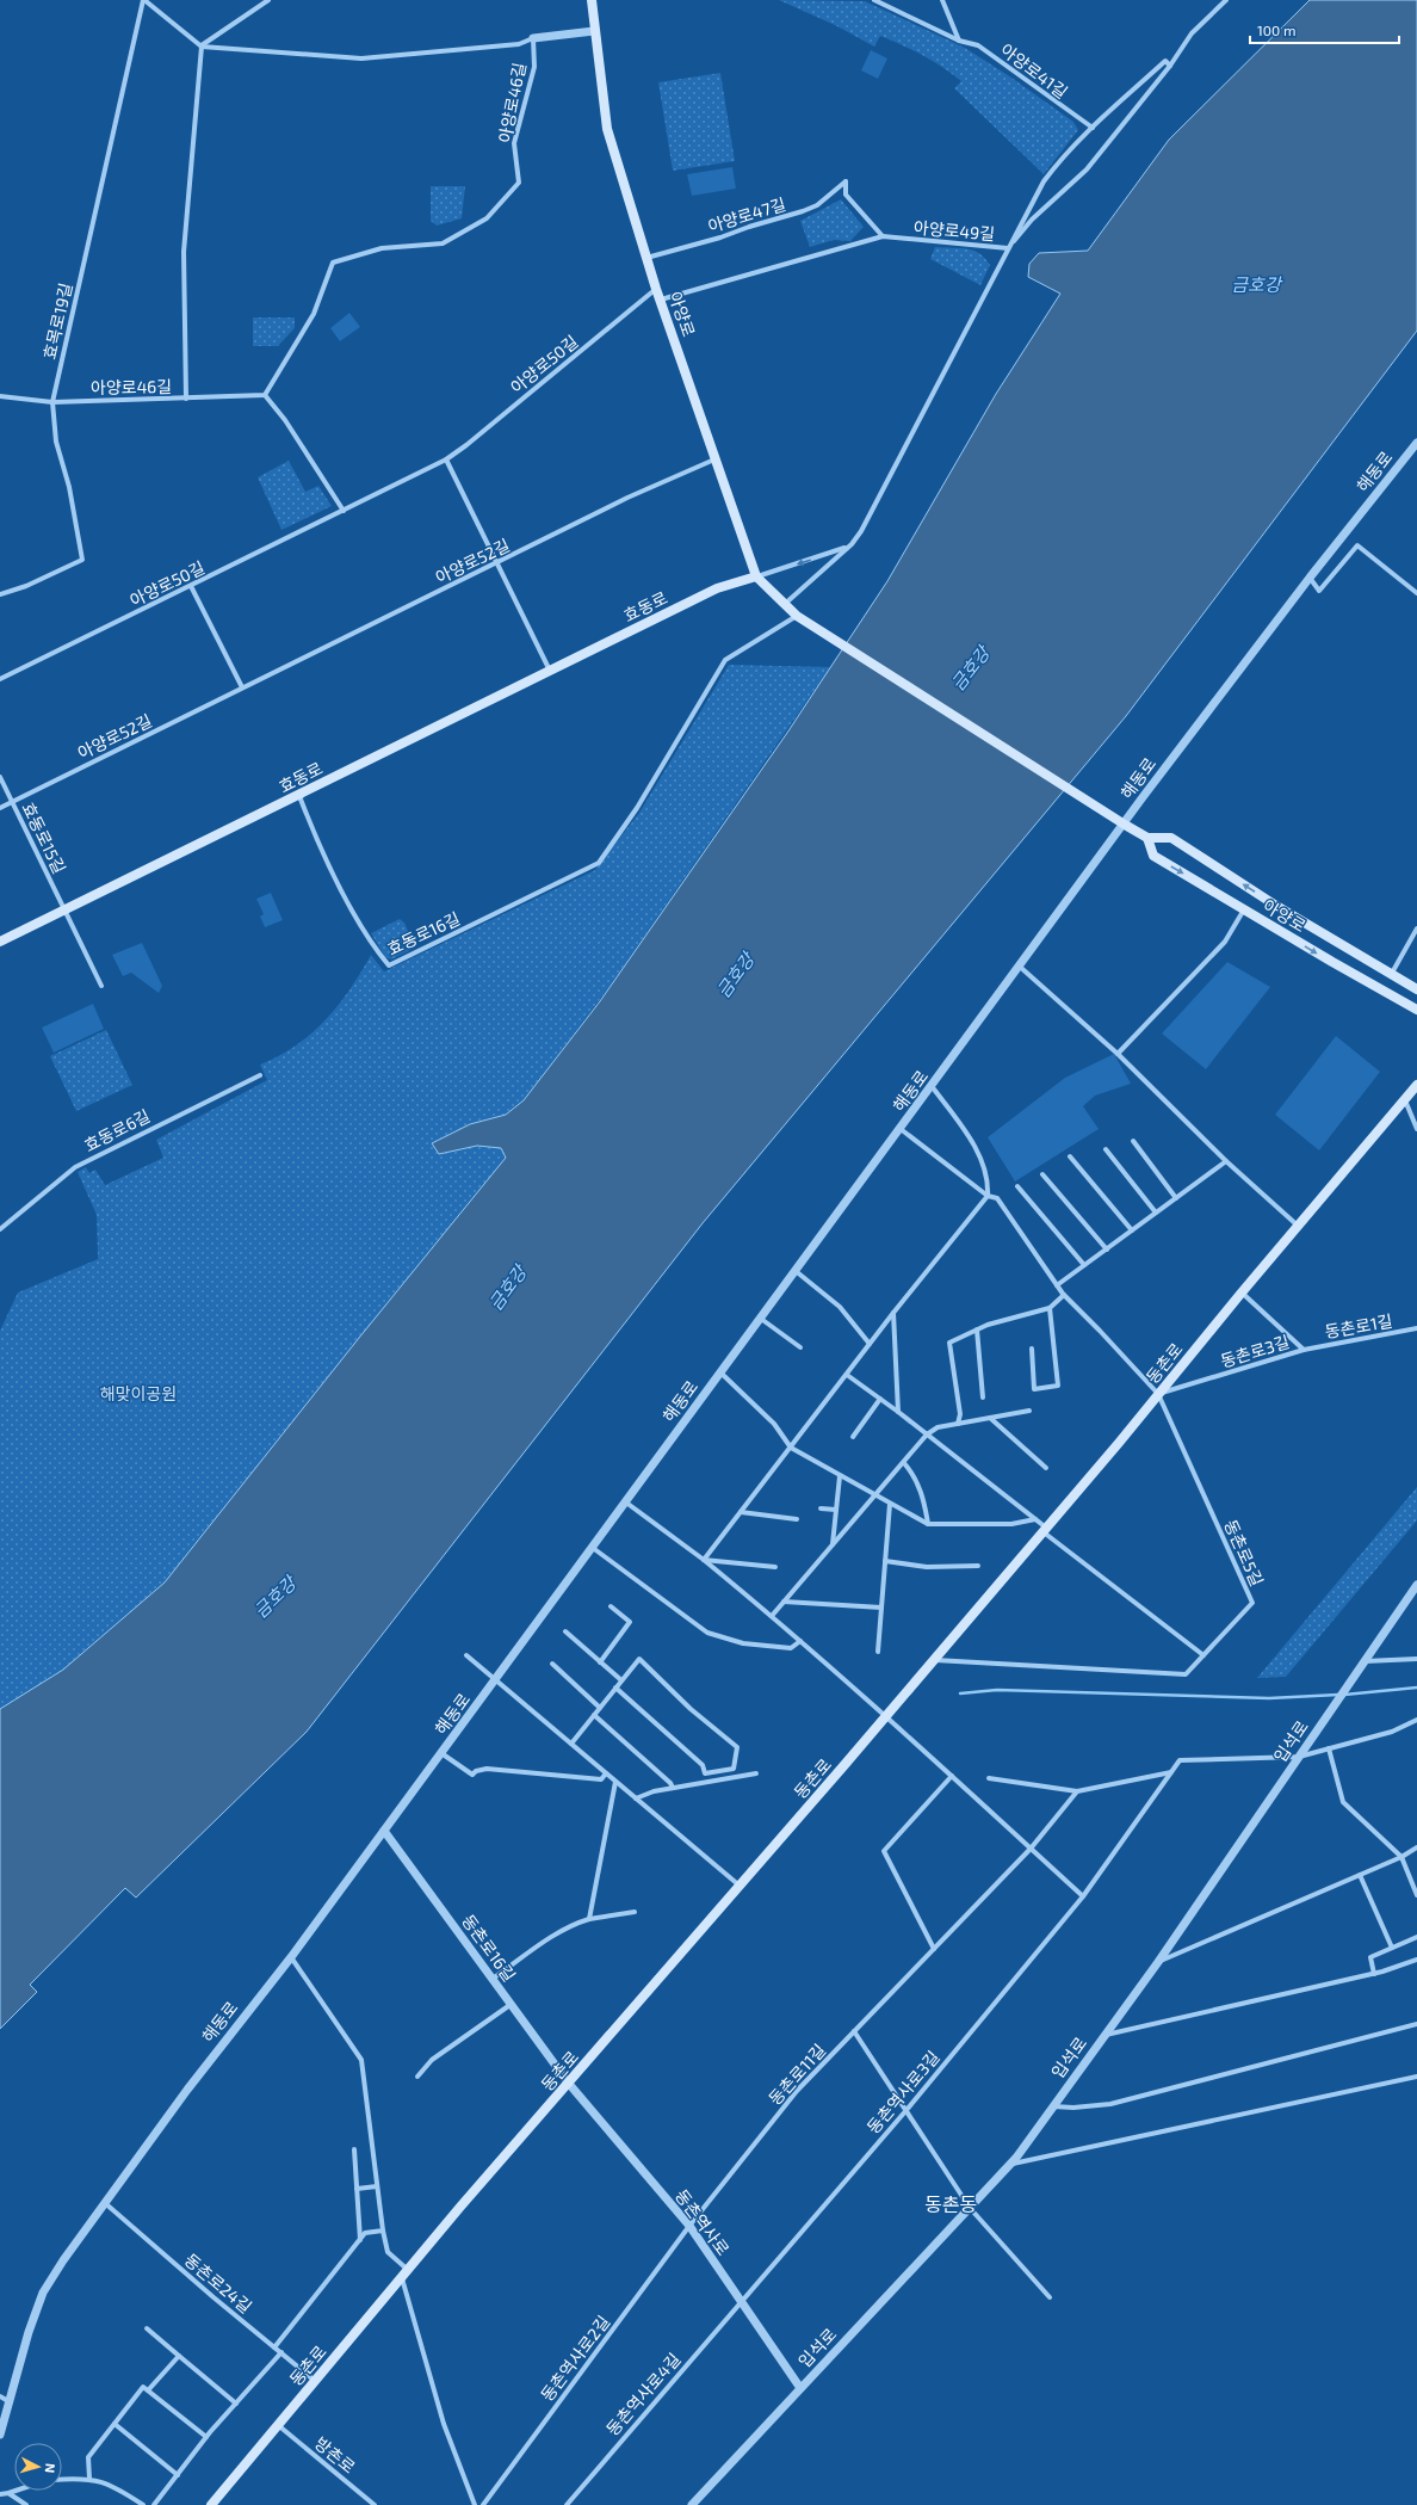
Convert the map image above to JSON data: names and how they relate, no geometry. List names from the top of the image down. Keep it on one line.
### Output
{"streets":{"main road":["아양로","효동로","동촌로"],"street":["아양로41길","아양로46길","아양로47길","아양로49길","효목로19길","아양로50길","해동로","아양로52길","효동로15길","효동로16길","효동로6길","동촌로1길","동촌로3길","동촌로5길","입석로","동촌로16길","동촌로11길","동촌역사로3길","동촌역사로","동촌로24길","동촌역사로2길","동촌역사로4길","방촌로"]},"crossings":[["아양로46길","효목로19길"],["아양로47길","아양로49길"],["아양로47길","아양로"],["아양로49길","아양로"],["아양로","아양로50길"],["아양로","해동로"],["아양로","아양로52길"],["아양로","효동로"],["아양로","효동로16길"],["해동로","동촌로16길"],["해동로","동촌로24길"],["아양로52길","효동로15길"],["효동로","효동로15길"],["효동로","효동로16길"],["동촌로1길","동촌로3길"],["동촌로3길","동촌로"],["동촌로3길","동촌로5길"],["동촌로","동촌로5길"],["동촌로","동촌로16길"],["동촌로","동촌역사로"],["동촌로","동촌로24길"],["동촌로","방촌로"],["입석로","동촌역사로3길"],["입석로","동촌역사로"],["동촌로16길","동촌역사로"],["동촌로11길","동촌역사로"],["동촌로11길","동촌역사로2길"],["동촌역사로3길","동촌역사로"],["동촌역사로3길","동촌역사로4길"],["동촌역사로","동촌역사로2길"],["동촌역사로","동촌역사로4길"]],"districts":["동촌동"],"water":["금호강"],"parks":["해맞이공원"],"scale_bar":"100 m","north":"right"}
